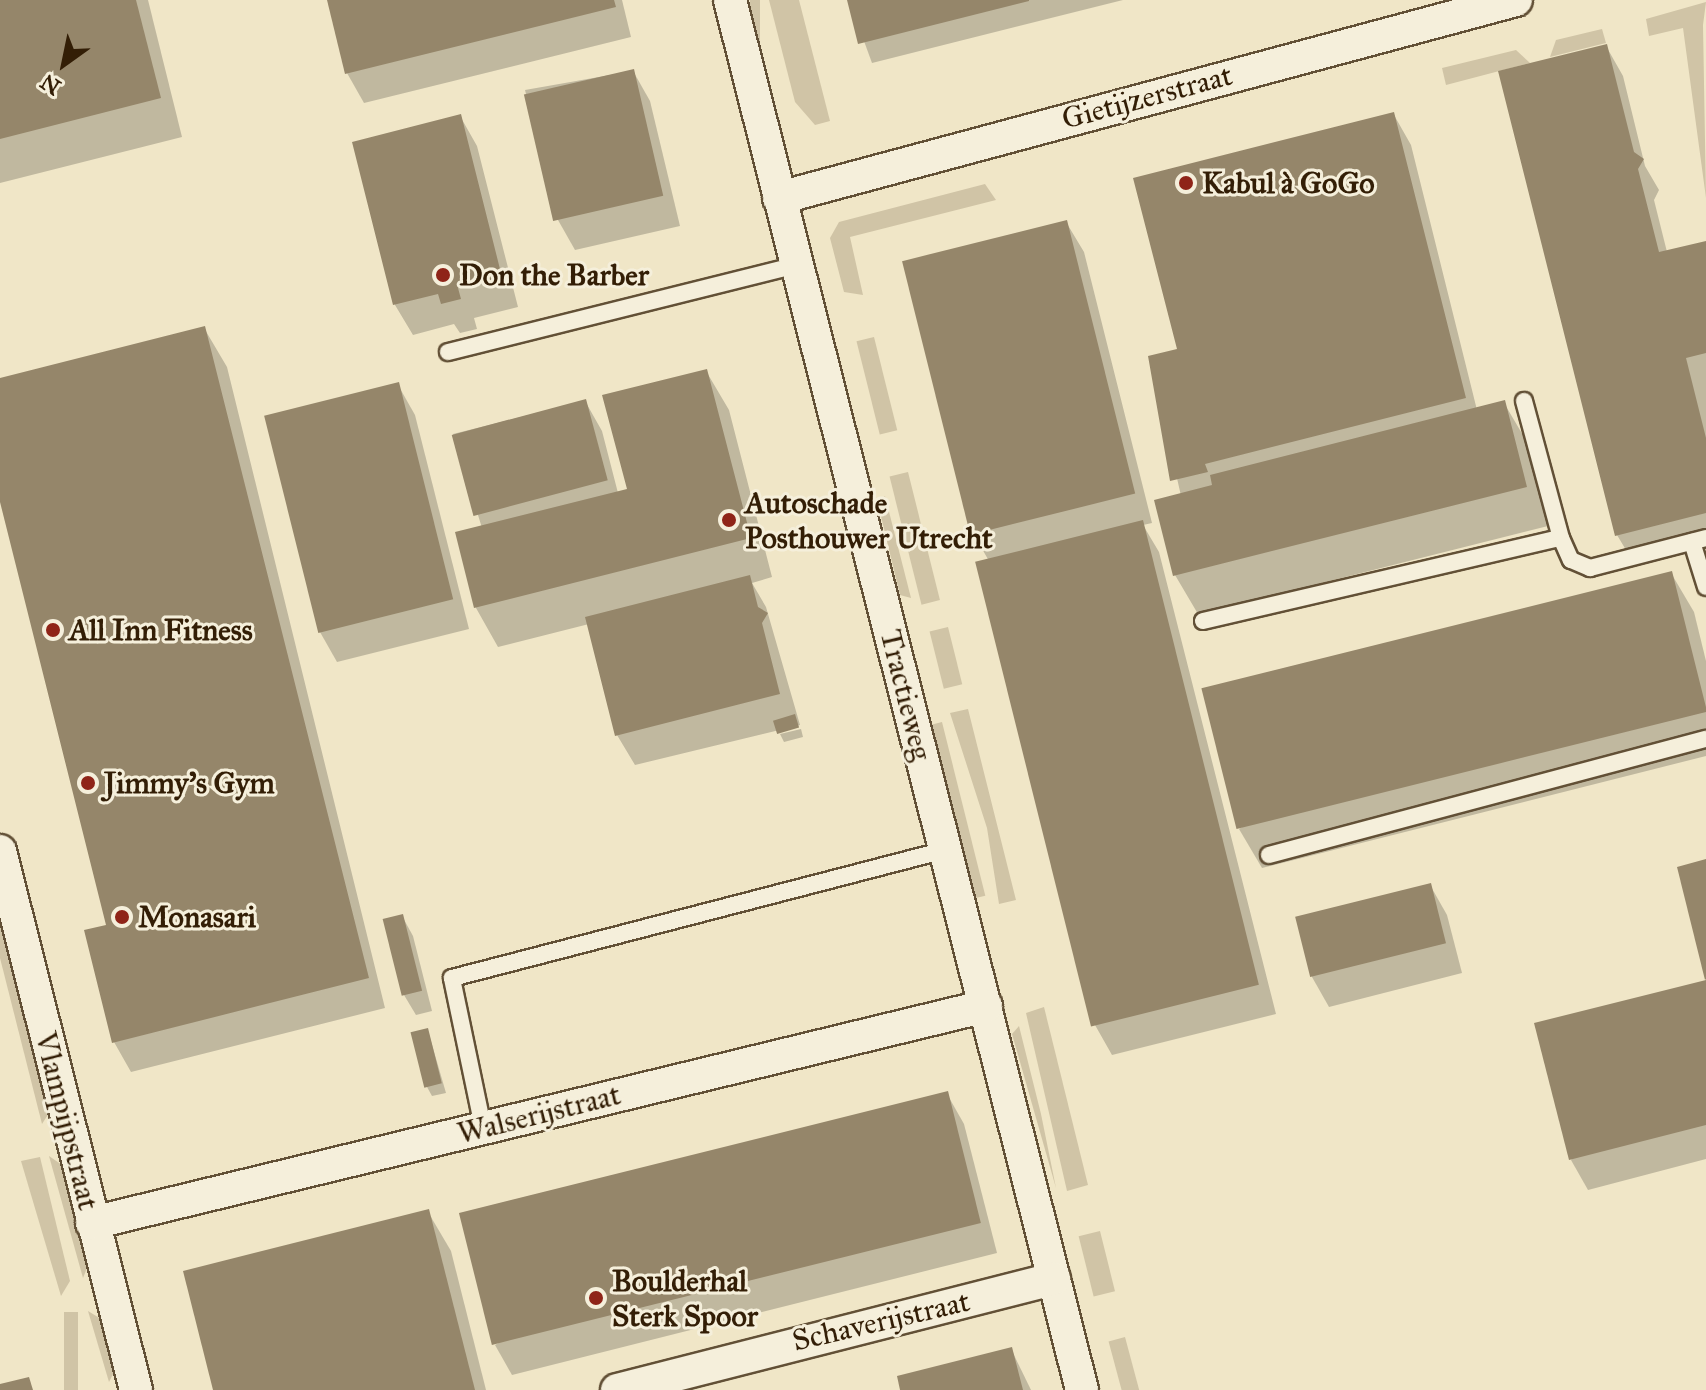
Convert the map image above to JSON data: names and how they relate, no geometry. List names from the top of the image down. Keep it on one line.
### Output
{"streets":{"street":["Gietijzerstraat","Tractieweg","Walserijstraat","Vlampijpstraat","Schaverijstraat"]},"crossings":[["Gietijzerstraat","Tractieweg"],["Tractieweg","Walserijstraat"],["Tractieweg","Schaverijstraat"],["Walserijstraat","Vlampijpstraat"]],"places":["Kabul à GoGo","Don the Barber","Autoschade Posthouwer Utrecht","All Inn Fitness","Jimmy's Gym","Monasari","Boulderhal Sterk Spoor"],"north":"bottom left"}
